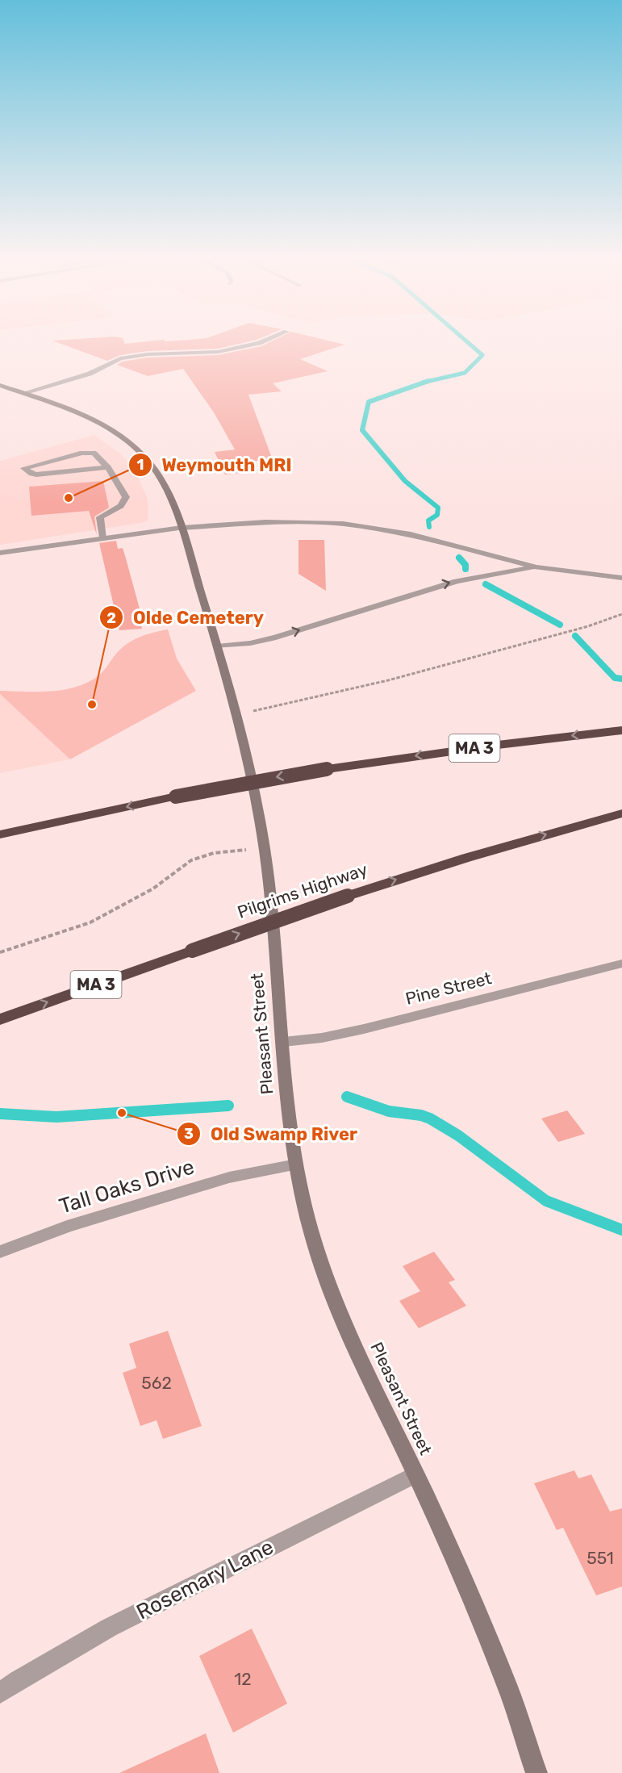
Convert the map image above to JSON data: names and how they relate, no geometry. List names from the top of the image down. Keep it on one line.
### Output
{"streets":{"highway":["MA 3","Pilgrims Highway"],"main road":["Pleasant Street"],"street":["Pine Street","Tall Oaks Drive","Rosemary Lane"]},"crossings":[["Pine Street","Pleasant Street"],["Pleasant Street","Tall Oaks Drive"],["Pleasant Street","Rosemary Lane"]],"places":["Weymouth MRI","Olde Cemetery","Old Swamp River"],"house_numbers":["562","551","12"]}
